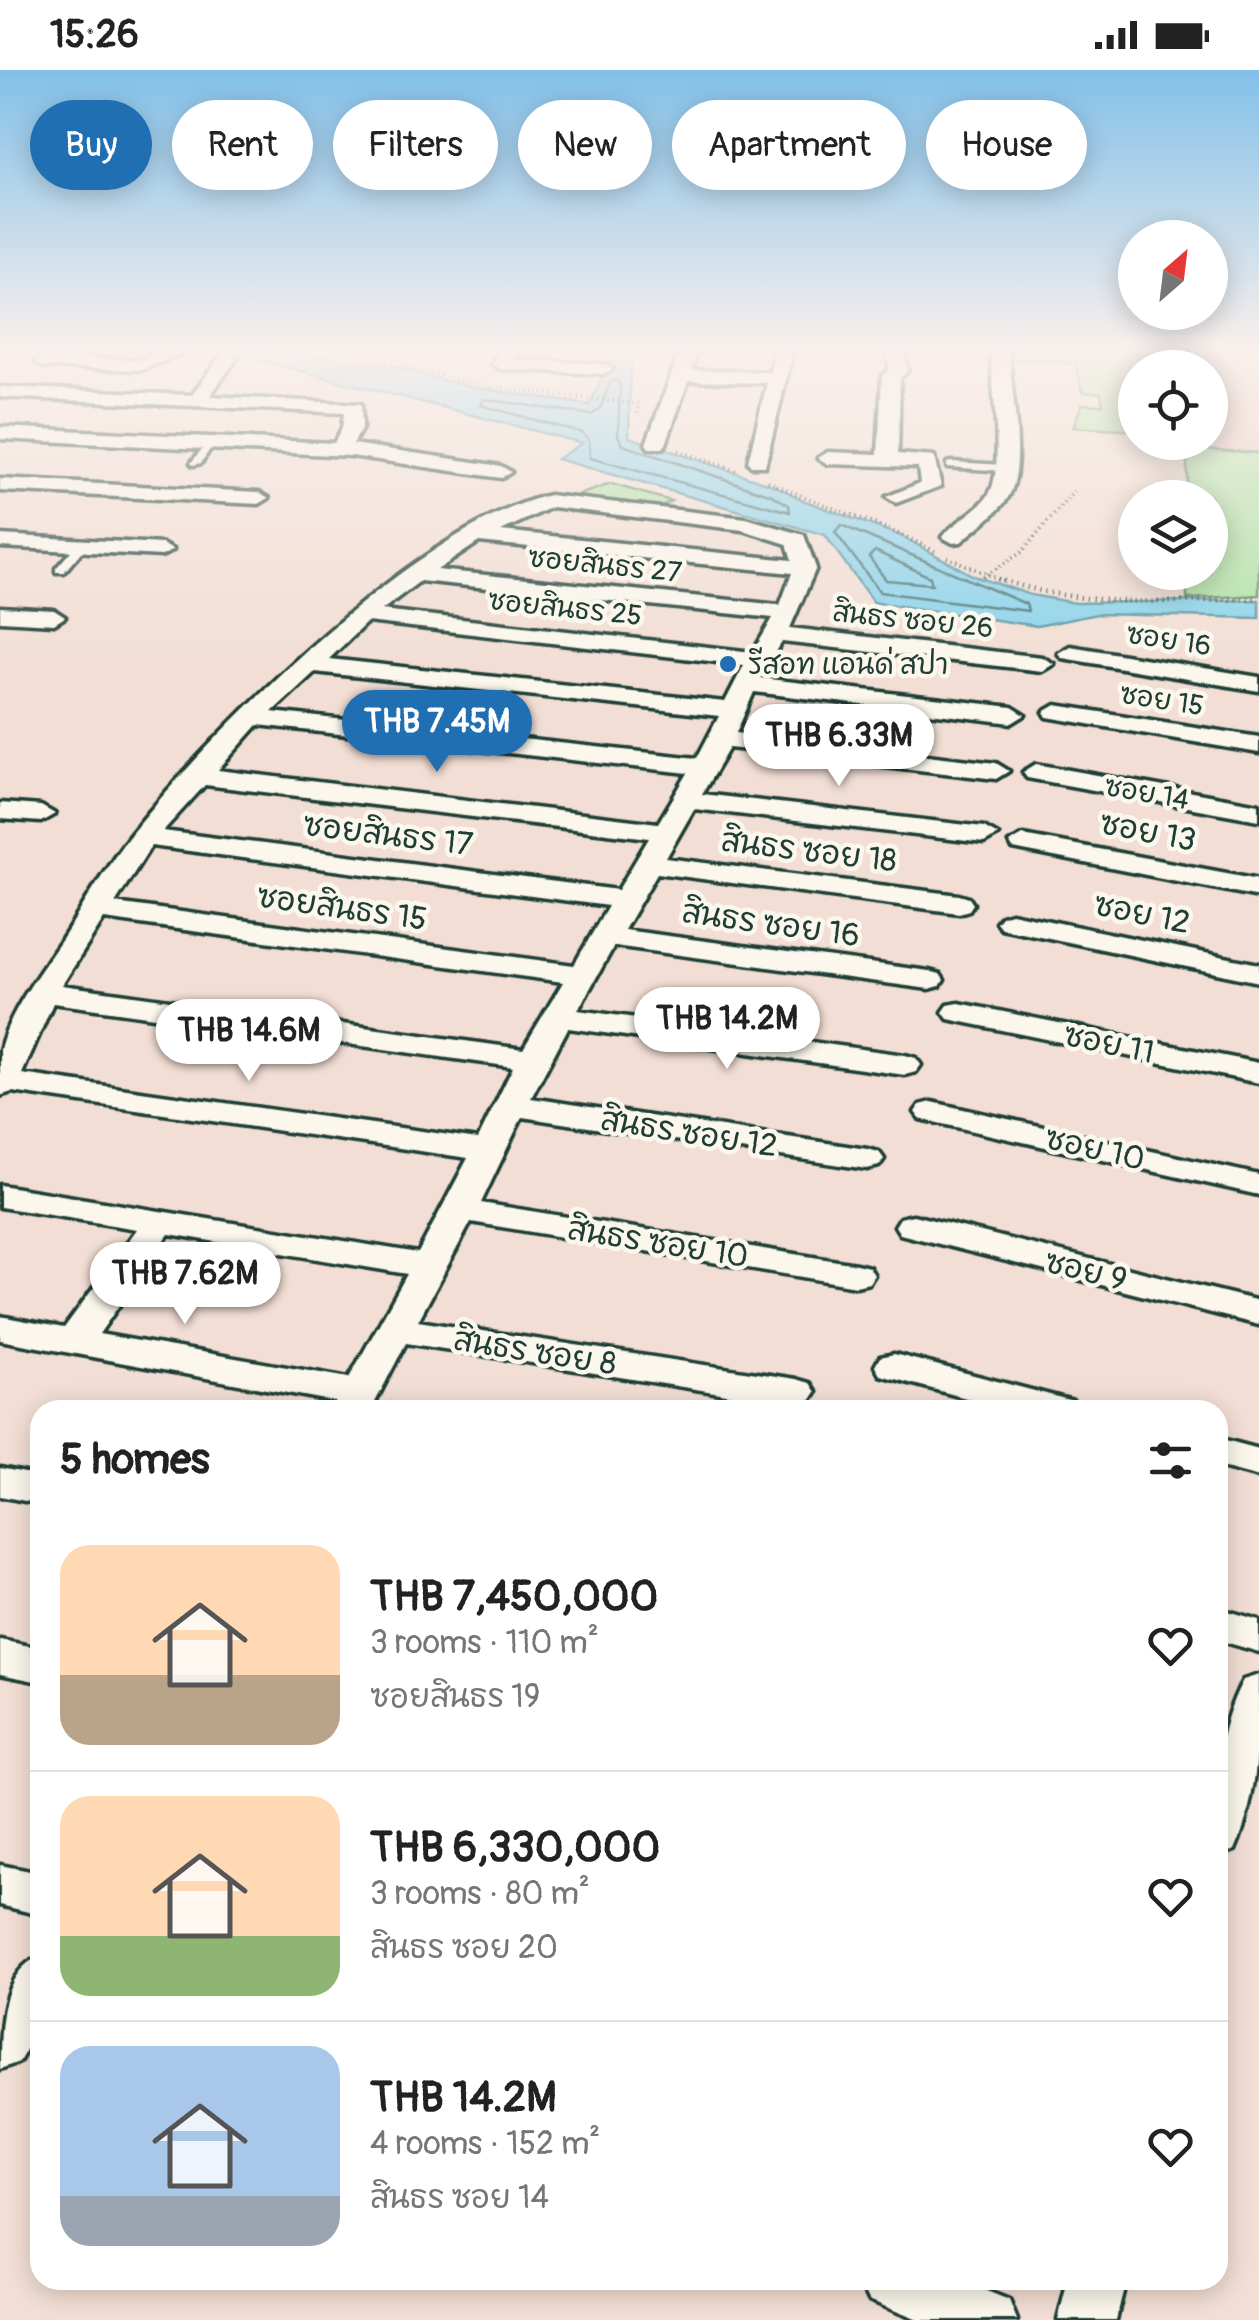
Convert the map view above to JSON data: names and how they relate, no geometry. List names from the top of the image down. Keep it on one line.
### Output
{"streets":{"street":["ซอยสินธร 27","ซอยสินธร 25","สินธร ซอย 26","ซอย 16","ซอย 15","ซอย 14","ซอย 13","ซอยสินธร 17","สินธร ซอย 18","ซอยสินธร 15","ซอย 12","สินธร ซอย 16","ซอย 11","สินธร ซอย 12","ซอย 10","สินธร ซอย 10","ซอย 9","สินธร ซอย 8"]},"crossings":[["ซอยสินธร 27","ซอยสินธร 25"],["ซอยสินธร 27","สินธร ซอย 26"],["ซอยสินธร 25","สินธร ซอย 26"]],"places":["รีสอท แอนด่ สปา"],"north":"top right","page":{"status":"15:26","chip":["Buy","Rent","Filters","New","Apartment","House"],"price":["THB 7.45M","THB 6.33M","THB 14.2M","THB 14.6M","THB 7.62M"],"heading":"5 homes","list":[{"name":"THB 7,450,000","note":"3 rooms · 110 m² · ซอยสินธร 19"},{"name":"THB 6,330,000","note":"3 rooms · 80 m² · สินธร ซอย 20"},{"name":"THB 14.2M","note":"4 rooms · 152 m² · สินธร ซอย 14"}]}}
